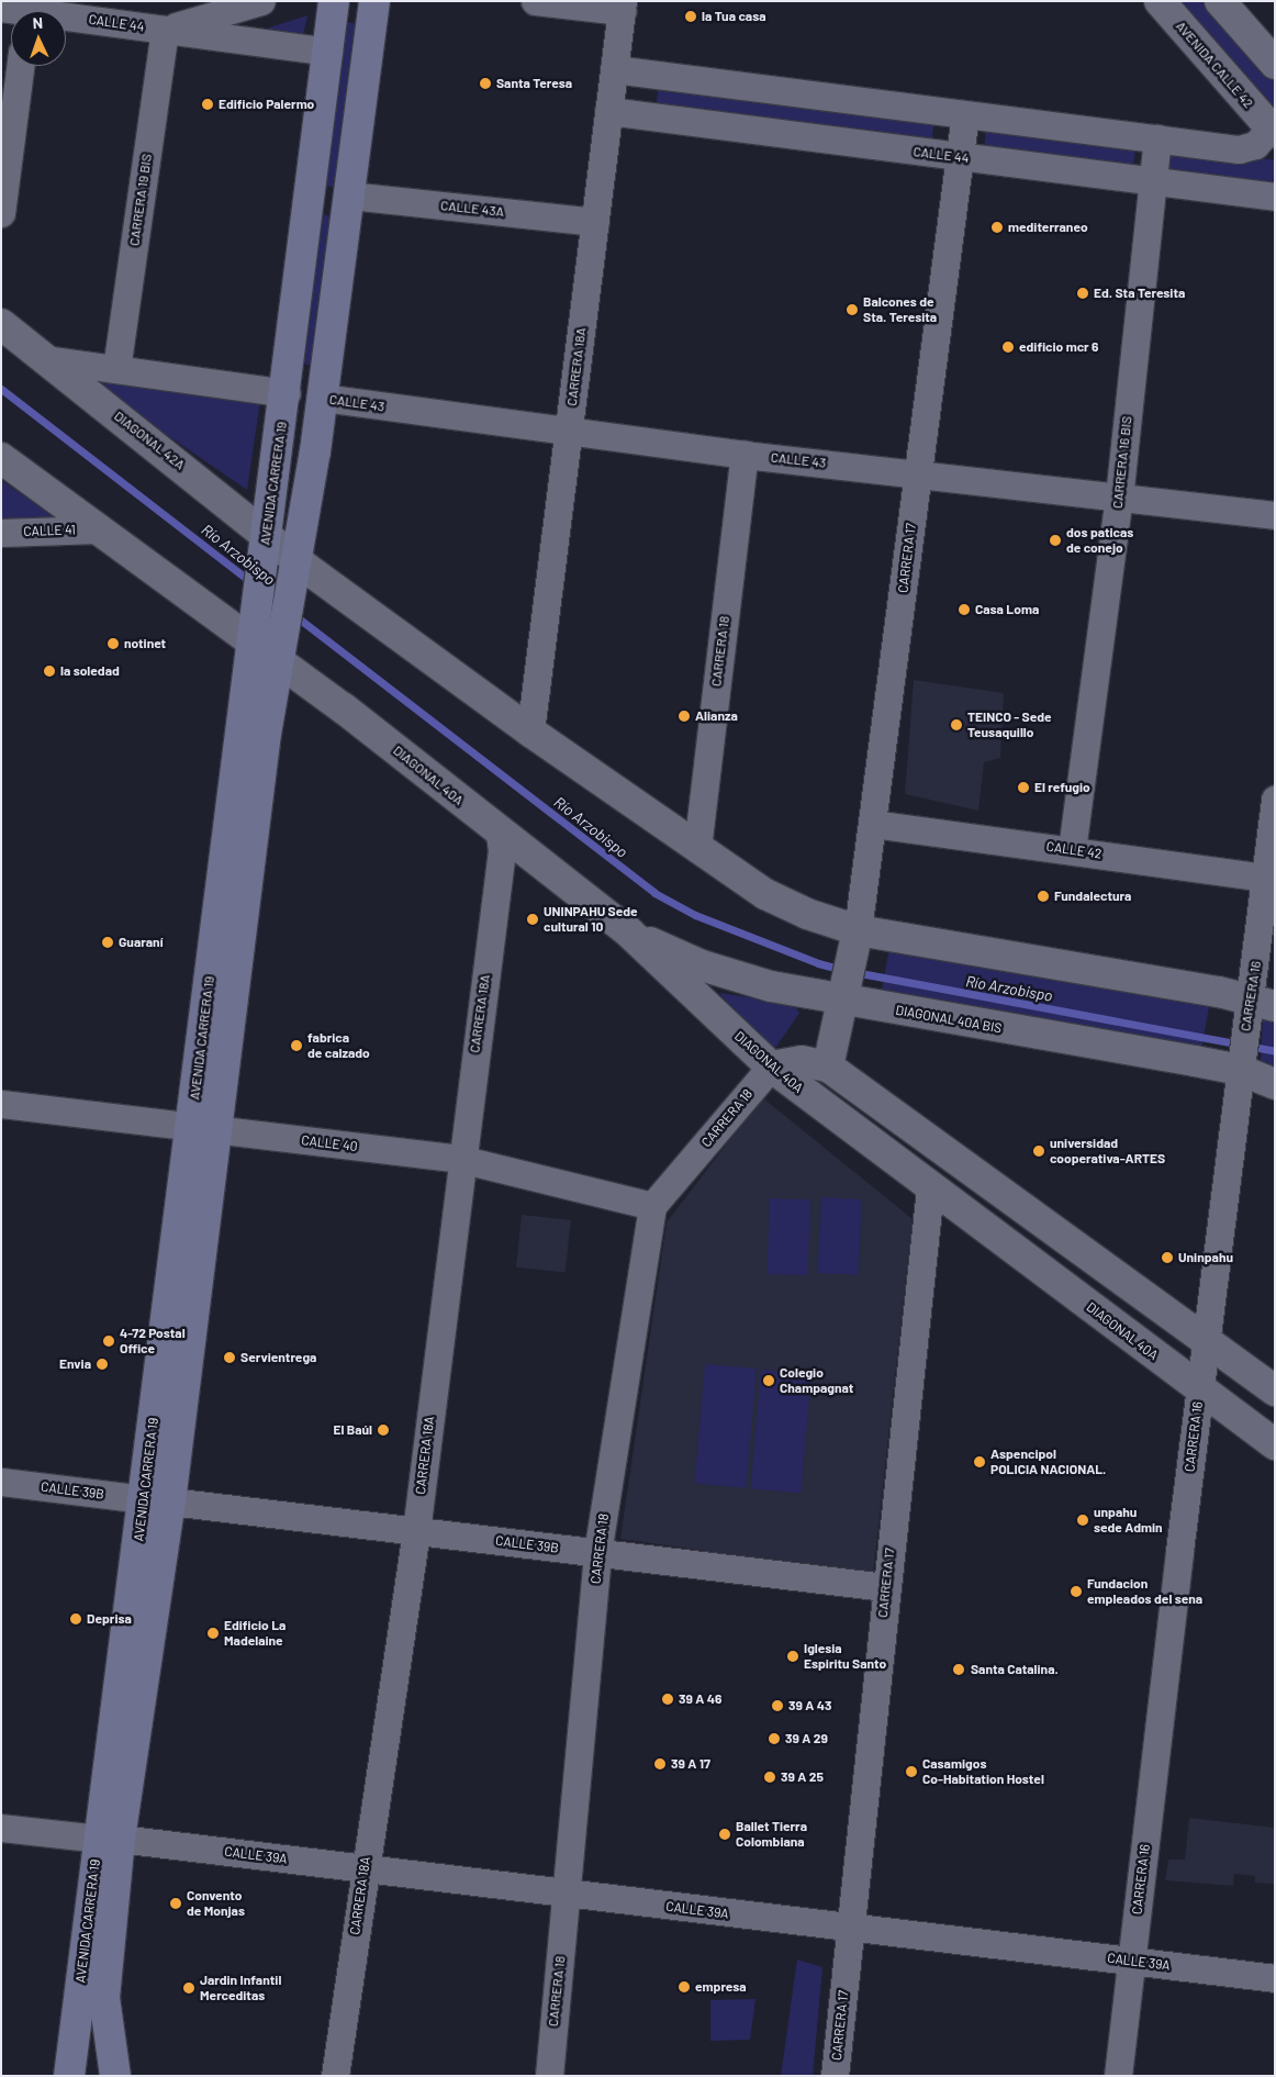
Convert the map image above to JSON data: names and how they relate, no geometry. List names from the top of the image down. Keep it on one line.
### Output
{"streets":{"main road":["AVENIDA CARRERA 19"],"street":["CALLE 44","AVENIDA CALLE 42","CARRERA 19 BIS","CALLE 43A","CARRERA 18A","CALLE 43","DIAGONAL 42A","CARRERA 16 BIS","CALLE 41","CARRERA 17","CARRERA 18","DIAGONAL 40A","CALLE 42","CARRERA 16","DIAGONAL 40A BIS","CALLE 40","CALLE 39B","CALLE 39A"]},"crossings":[["CALLE 44","CARRERA 19 BIS"],["CALLE 44","CARRERA 18A"],["CALLE 44","CARRERA 16 BIS"],["CALLE 44","AVENIDA CARRERA 19"],["CALLE 44","CARRERA 17"],["CALLE 43A","CARRERA 18A"],["CALLE 43A","AVENIDA CARRERA 19"],["CARRERA 18A","CALLE 43"],["CARRERA 18A","DIAGONAL 40A"],["CARRERA 18A","CALLE 40"],["CARRERA 18A","CALLE 39B"],["CARRERA 18A","CALLE 39A"],["CALLE 43","CARRERA 16 BIS"],["CALLE 43","AVENIDA CARRERA 19"],["CALLE 43","CARRERA 17"],["CALLE 43","CARRERA 18"],["DIAGONAL 42A","AVENIDA CARRERA 19"],["CARRERA 16 BIS","CALLE 42"],["AVENIDA CARRERA 19","DIAGONAL 40A"],["AVENIDA CARRERA 19","CALLE 40"],["AVENIDA CARRERA 19","CALLE 39B"],["AVENIDA CARRERA 19","CALLE 39A"],["CARRERA 17","DIAGONAL 40A"],["CARRERA 17","CALLE 42"],["CARRERA 17","DIAGONAL 40A BIS"],["CARRERA 17","CALLE 39B"],["CARRERA 17","CALLE 39A"],["CARRERA 18","DIAGONAL 40A"],["CARRERA 18","CALLE 40"],["CARRERA 18","CALLE 39B"],["CARRERA 18","CALLE 39A"],["DIAGONAL 40A","CARRERA 16"],["DIAGONAL 40A","DIAGONAL 40A BIS"],["CALLE 42","CARRERA 16"],["CARRERA 16","DIAGONAL 40A BIS"],["CARRERA 16","CALLE 39A"]],"water":["Río Arzobispo"],"places":["la Tua casa","Santa Teresa","Edificio Palermo","mediterraneo","Ed. Sta Teresita","Balcones de Sta. Teresita","edificio mcr 6","dos paticas de conejo","Casa Loma","notinet","la soledad","Alianza","TEINCO - Sede Teusaquillo","El refugio","Fundalectura","UNINPAHU Sede cultural 10","Guaraní","fabrica de calzado","universidad cooperativa-ARTES","Uninpahu","4-72 Postal Office","Servientrega","Envia","Colegio Champagnat","El Baúl","Aspencipol POLICIA NACIONAL.","unpahu sede Admin","Fundacion empleados del sena","Deprisa","Edificio La Madelaine","Iglesia Espiritu Santo","Santa Catalina.","39 A 46","39 A 43","39 A 29","39 A 17","Casamigos Co-Habitation Hostel","39 A 25","Ballet Tierra Colombiana","Convento de Monjas","empresa","Jardin Infantil Merceditas"],"north":"top"}
